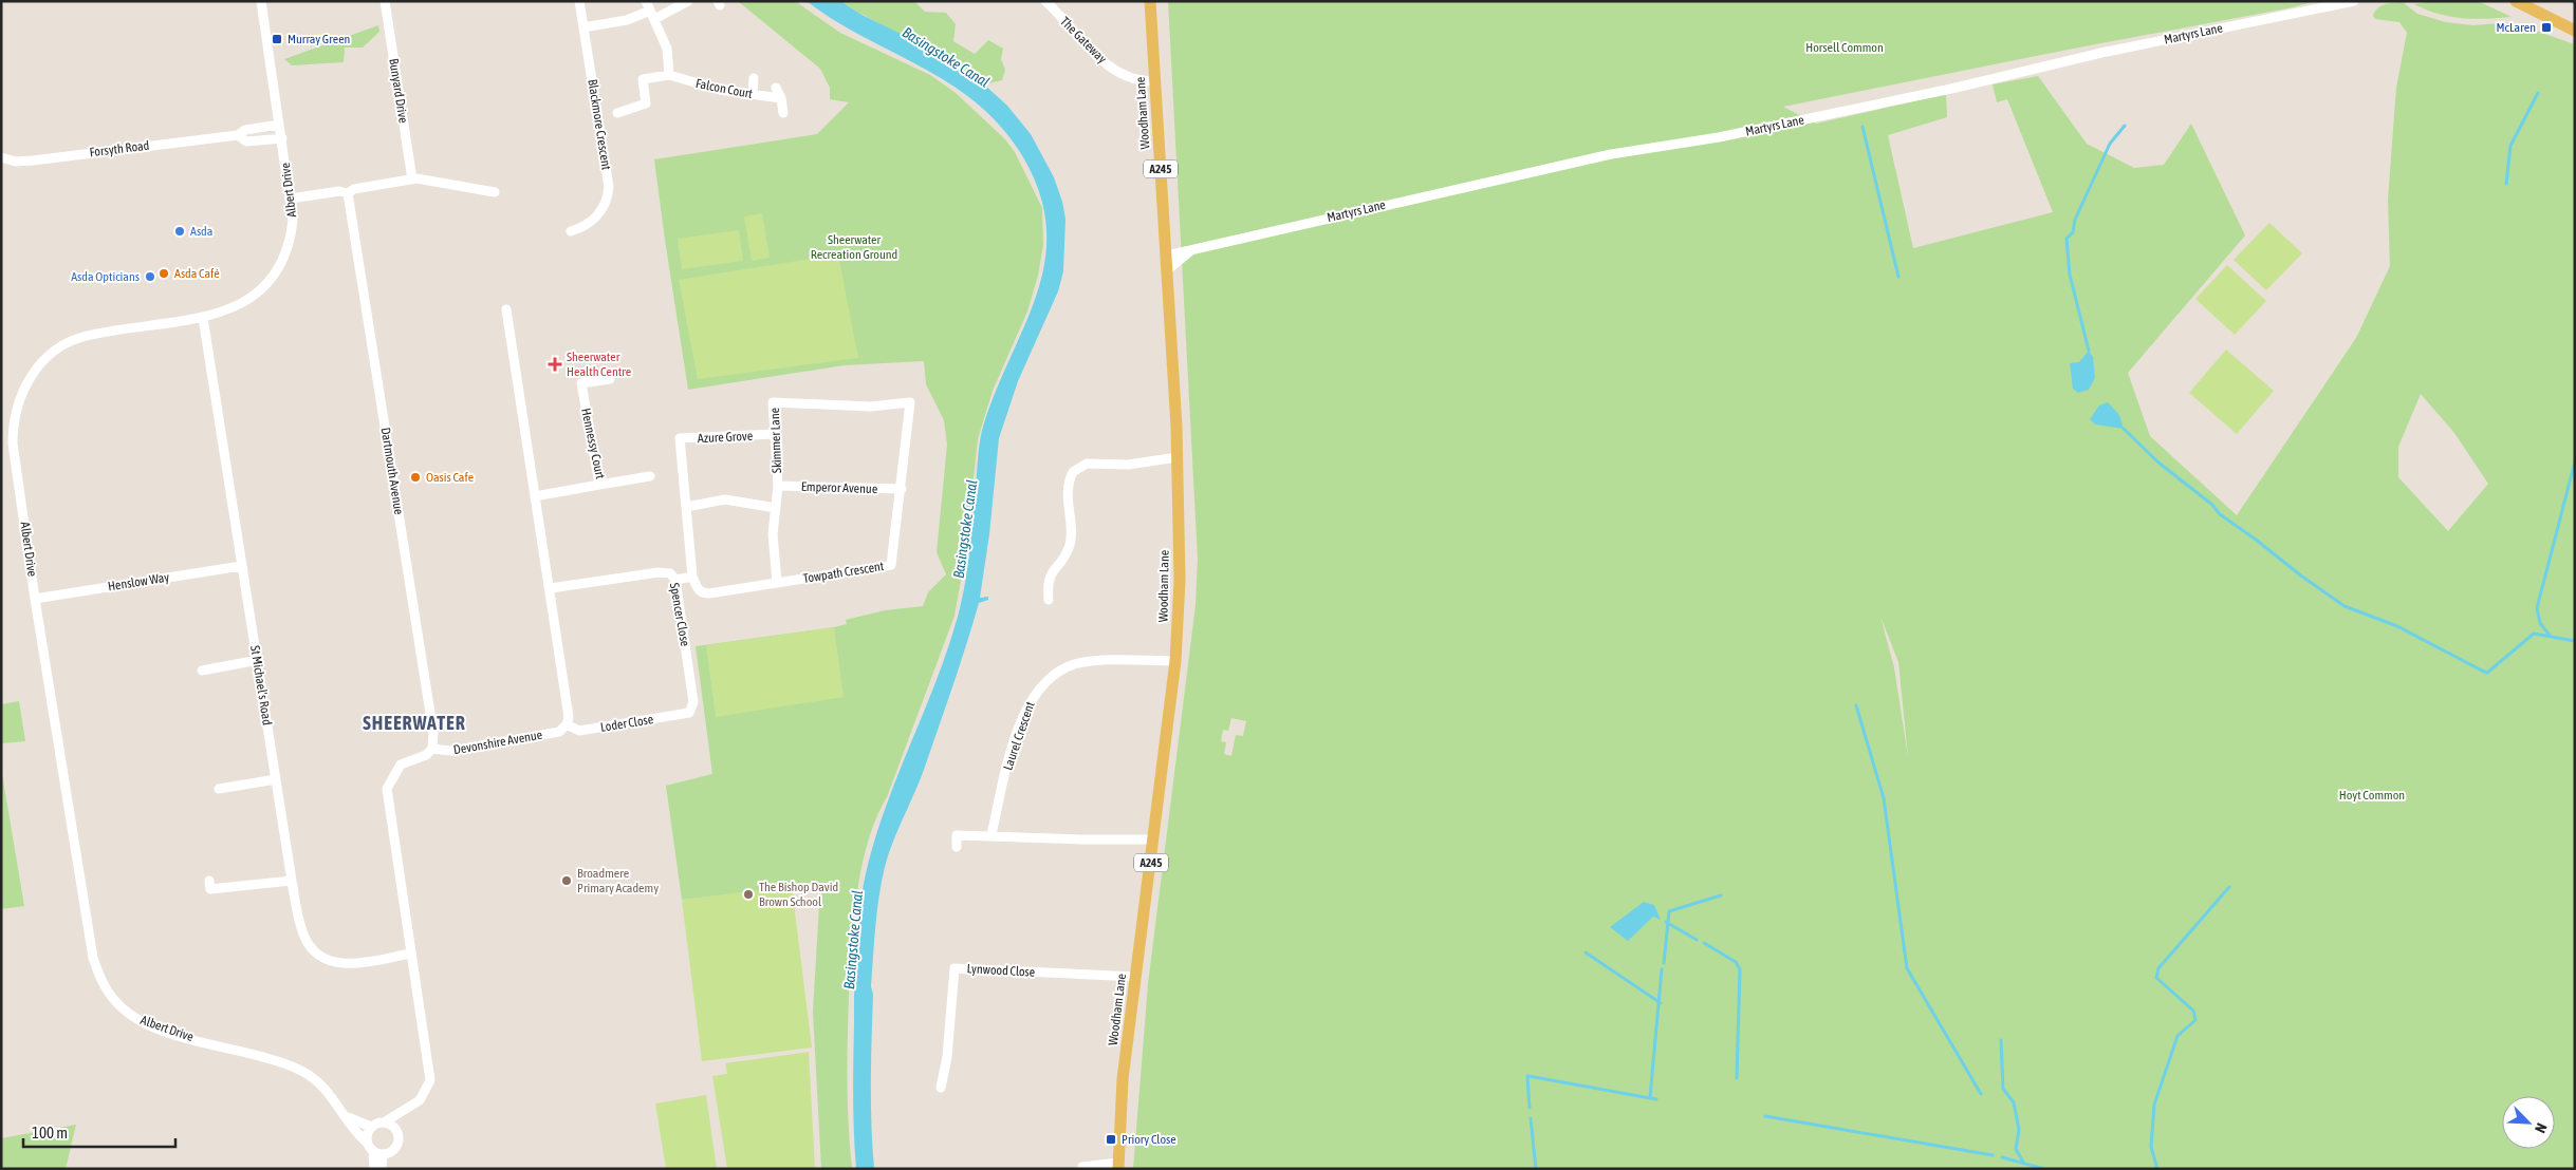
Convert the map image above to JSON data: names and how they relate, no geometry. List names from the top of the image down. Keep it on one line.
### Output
{"streets":{"main road":["Woodham Lane","A245"],"street":["Martyrs Lane","The Gateway","Falcon Court","Bunyard Drive","Blackmore Crescent","Forsyth Road","Albert Drive","Azure Grove","Skimmer Lane","Hennessy Court","Dartmouth Avenue","Emperor Avenue","Towpath Crescent","Henslow Way","Spencer Close","St Michael's Road","Loder Close","Laurel Crescent","Devonshire Avenue","Lynwood Close"]},"crossings":[["Martyrs Lane","Woodham Lane"],["The Gateway","Woodham Lane"],["Woodham Lane","Laurel Crescent"],["Woodham Lane","Lynwood Close"],["Forsyth Road","Albert Drive"],["Albert Drive","Henslow Way"],["Albert Drive","St Michael's Road"],["Albert Drive","Devonshire Avenue"],["Azure Grove","Skimmer Lane"],["Skimmer Lane","Emperor Avenue"],["Skimmer Lane","Towpath Crescent"],["Dartmouth Avenue","Devonshire Avenue"],["Emperor Avenue","Towpath Crescent"],["Henslow Way","St Michael's Road"],["Spencer Close","Loder Close"],["St Michael's Road","Devonshire Avenue"],["Loder Close","Devonshire Avenue"]],"districts":["SHEERWATER"],"water":["Basingstoke Canal"],"parks":["Horsell Common","Sheerwater Recreation Ground","Hoyt Common"],"places":{"transit":["McLaren","Murray Green","Priory Close"],"other":["Asda","Asda Café","Asda Opticians","Oasis Cafe","Broadmere Primary Academy","The Bishop David Brown School"],"health":["Sheerwater Health Centre"]},"scale_bar":"100 m","north":"bottom right"}
